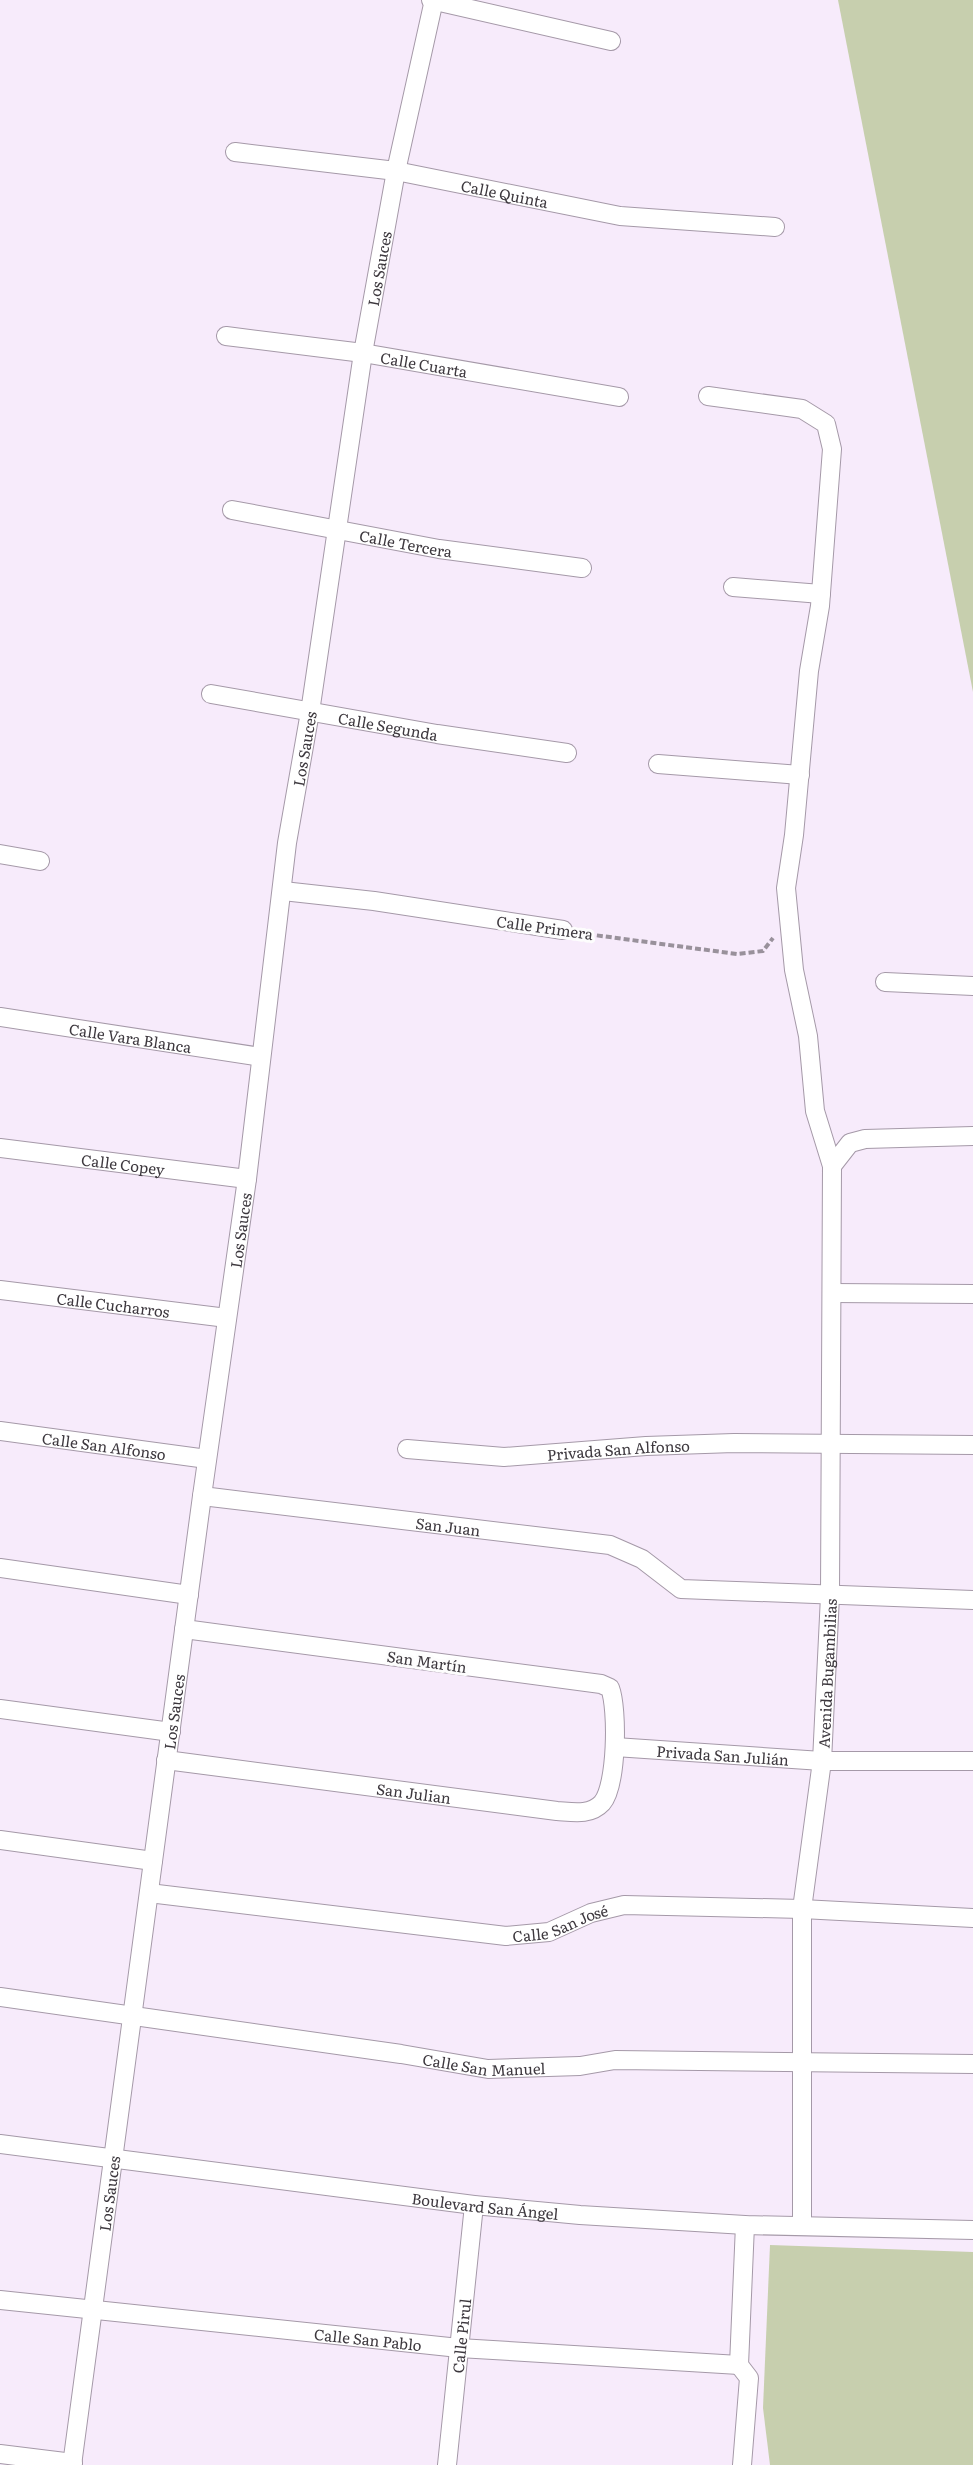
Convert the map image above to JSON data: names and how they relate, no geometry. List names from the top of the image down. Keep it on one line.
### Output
{"streets":{"street":["Calle Quinta","Los Sauces","Calle Cuarta","Calle Tercera","Calle Segunda","Calle Primera","Calle Vara Blanca","Calle Copey","Calle Cucharros","Calle San Alfonso","Privada San Alfonso","San Juan","San Martín","Avenida Bugambilias","Privada San Julián","San Julian","Calle San José","Calle San Manuel","Boulevard San Ángel","Calle Pirul","Calle San Pablo"]},"crossings":[["Calle Quinta","Los Sauces"],["Los Sauces","Calle Cuarta"],["Los Sauces","Calle Tercera"],["Los Sauces","Calle Segunda"],["Los Sauces","Calle Primera"],["Los Sauces","Calle Vara Blanca"],["Los Sauces","Calle Copey"],["Los Sauces","Calle Cucharros"],["Los Sauces","Calle San Alfonso"],["Los Sauces","San Juan"],["Los Sauces","San Martín"],["Los Sauces","San Julian"],["Los Sauces","Calle San José"],["Los Sauces","Calle San Manuel"],["Los Sauces","Boulevard San Ángel"],["Los Sauces","Calle San Pablo"],["Calle Primera","Avenida Bugambilias"],["Privada San Alfonso","Avenida Bugambilias"],["San Juan","Avenida Bugambilias"],["San Martín","Privada San Julián"],["San Martín","San Julian"],["Avenida Bugambilias","Privada San Julián"],["Avenida Bugambilias","Calle San José"],["Avenida Bugambilias","Calle San Manuel"],["Avenida Bugambilias","Boulevard San Ángel"],["Privada San Julián","San Julian"],["Boulevard San Ángel","Calle Pirul"],["Calle Pirul","Calle San Pablo"]]}
